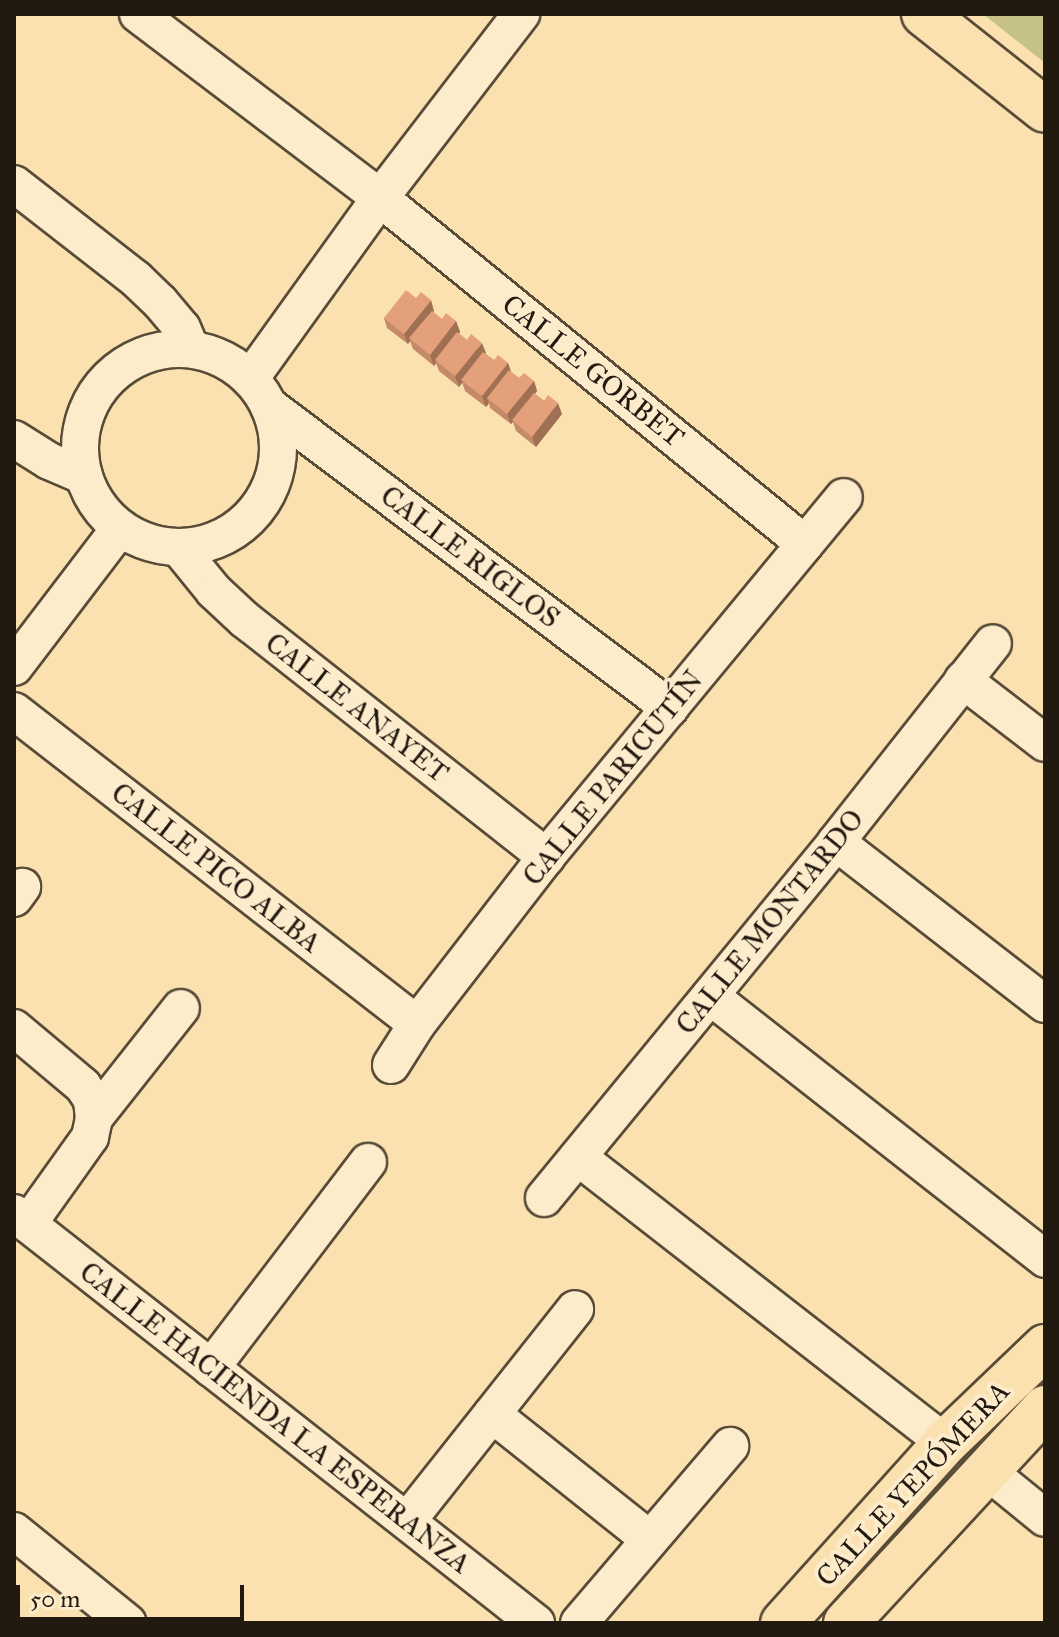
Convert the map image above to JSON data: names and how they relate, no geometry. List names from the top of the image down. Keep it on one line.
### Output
{"streets":{"main road":["CALLE YEPÓMERA"],"street":["CALLE GORBET","CALLE RIGLOS","CALLE ANAYET","CALLE PARICUTÍN","CALLE PICO ALBA","CALLE MONTARDO","CALLE HACIENDA LA ESPERANZA"]},"crossings":[["CALLE GORBET","CALLE PARICUTÍN"],["CALLE RIGLOS","CALLE ANAYET"],["CALLE RIGLOS","CALLE PARICUTÍN"],["CALLE ANAYET","CALLE PARICUTÍN"],["CALLE PARICUTÍN","CALLE PICO ALBA"]],"scale_bar":"50 m"}
